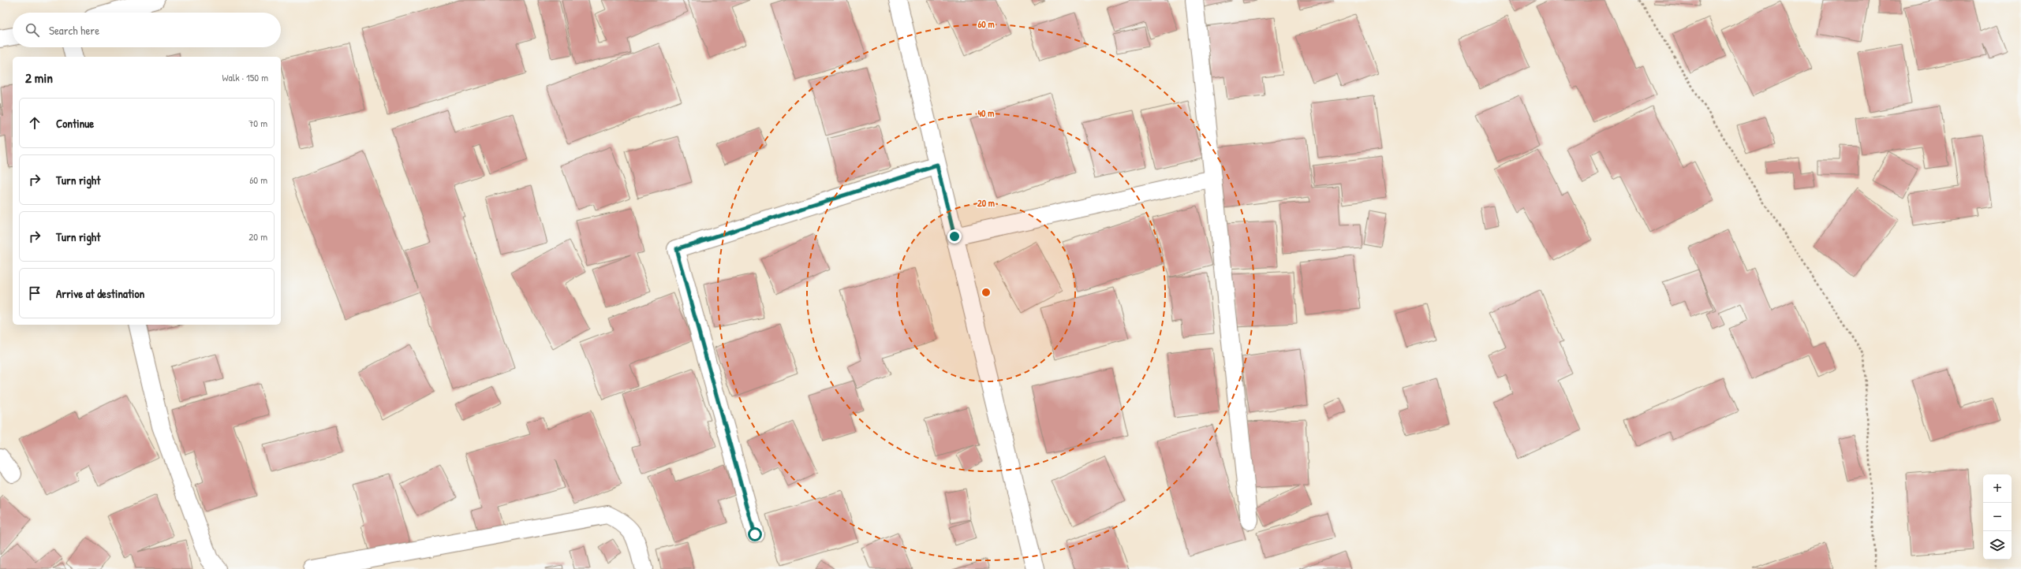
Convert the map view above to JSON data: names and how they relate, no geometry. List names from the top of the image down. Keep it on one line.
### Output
{"page":{"search":"Search here","heading":["2 min","Walk · 150 m"],"list":[["Continue","70 m"],["Turn right","60 m"],["Turn right","20 m"],"Arrive at destination"],"map_buttons":["+","−"]},"rings":["60 m","40 m","20 m"]}
